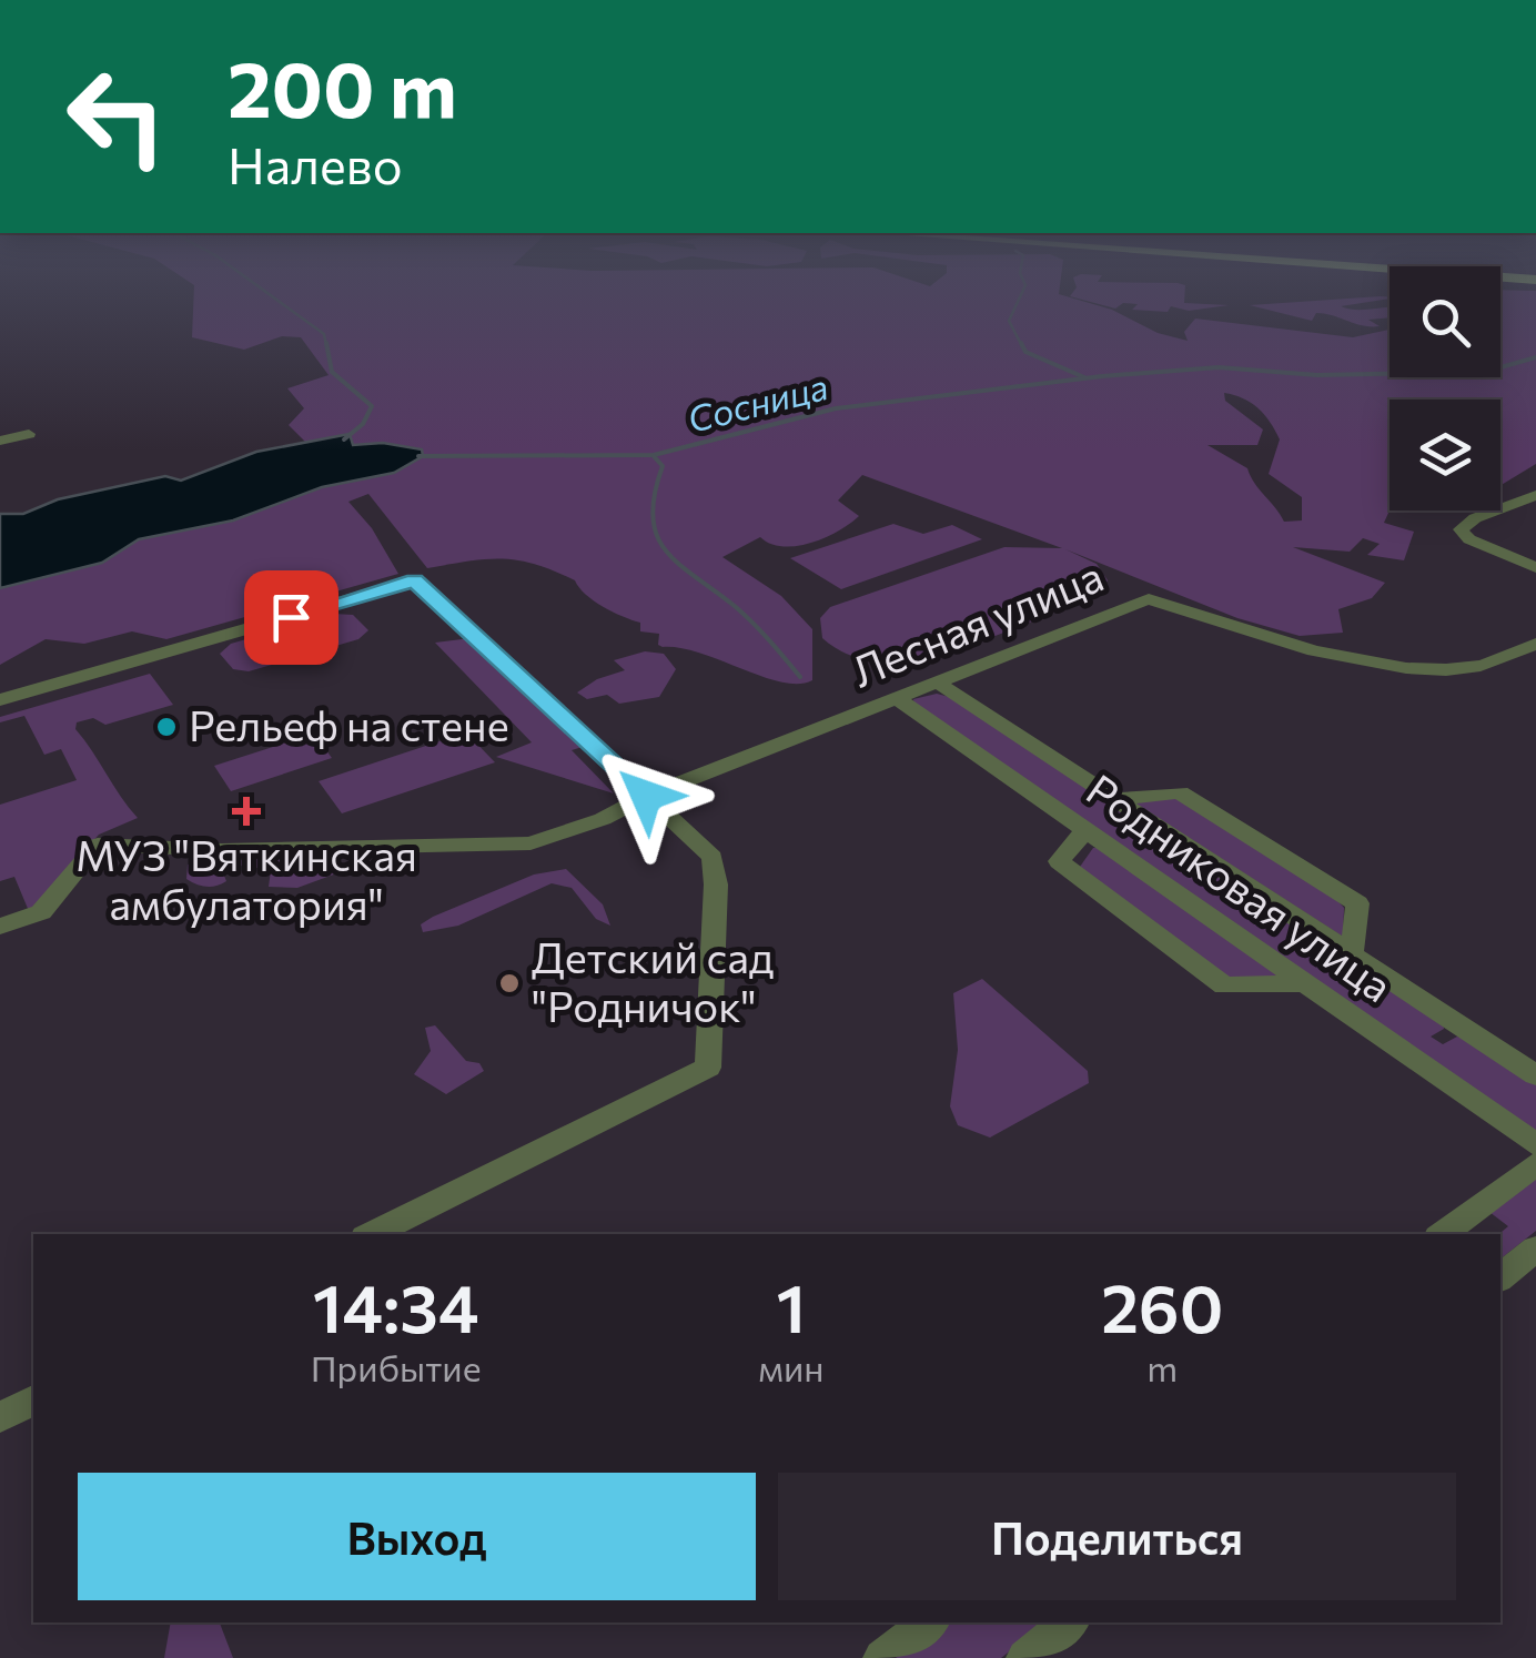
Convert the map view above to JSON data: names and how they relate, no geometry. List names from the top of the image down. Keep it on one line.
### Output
{"streets":{"street":["Лесная улица","Родниковая улица"]},"crossings":[["Лесная улица","Родниковая улица"]],"water":["Сосница"],"places":{"other":["Рельеф на стене","Детский сад \"Родничок\""],"health":["МУЗ \"Вяткинская амбулатория\""]},"page":{"turn":["200 m","Налево"],"eta":["14:34","Прибытие","1","мин","260","m"],"buttons":["Выход","Поделиться"]}}
